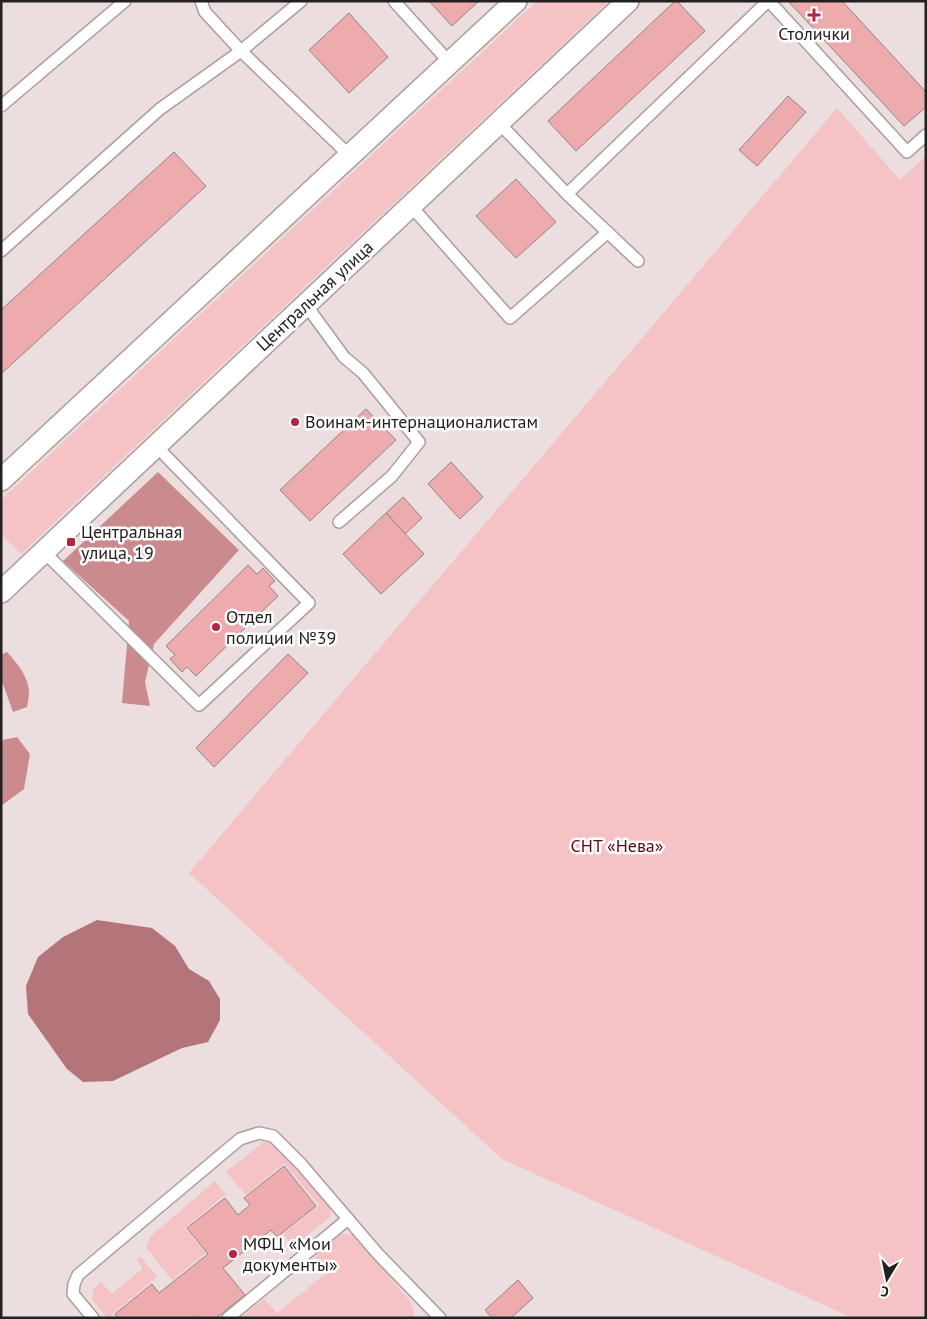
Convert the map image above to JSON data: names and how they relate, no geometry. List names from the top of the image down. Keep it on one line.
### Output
{"streets":{"street":["Центральная улица"]},"parks":["СНТ «Нева»"],"places":{"health":["Столички"],"other":["Воинам-интернационалистам","Отдел полиции №39","МФЦ «Мои документы»"],"transit":["Центральная улица, 19"]},"north":"bottom"}
